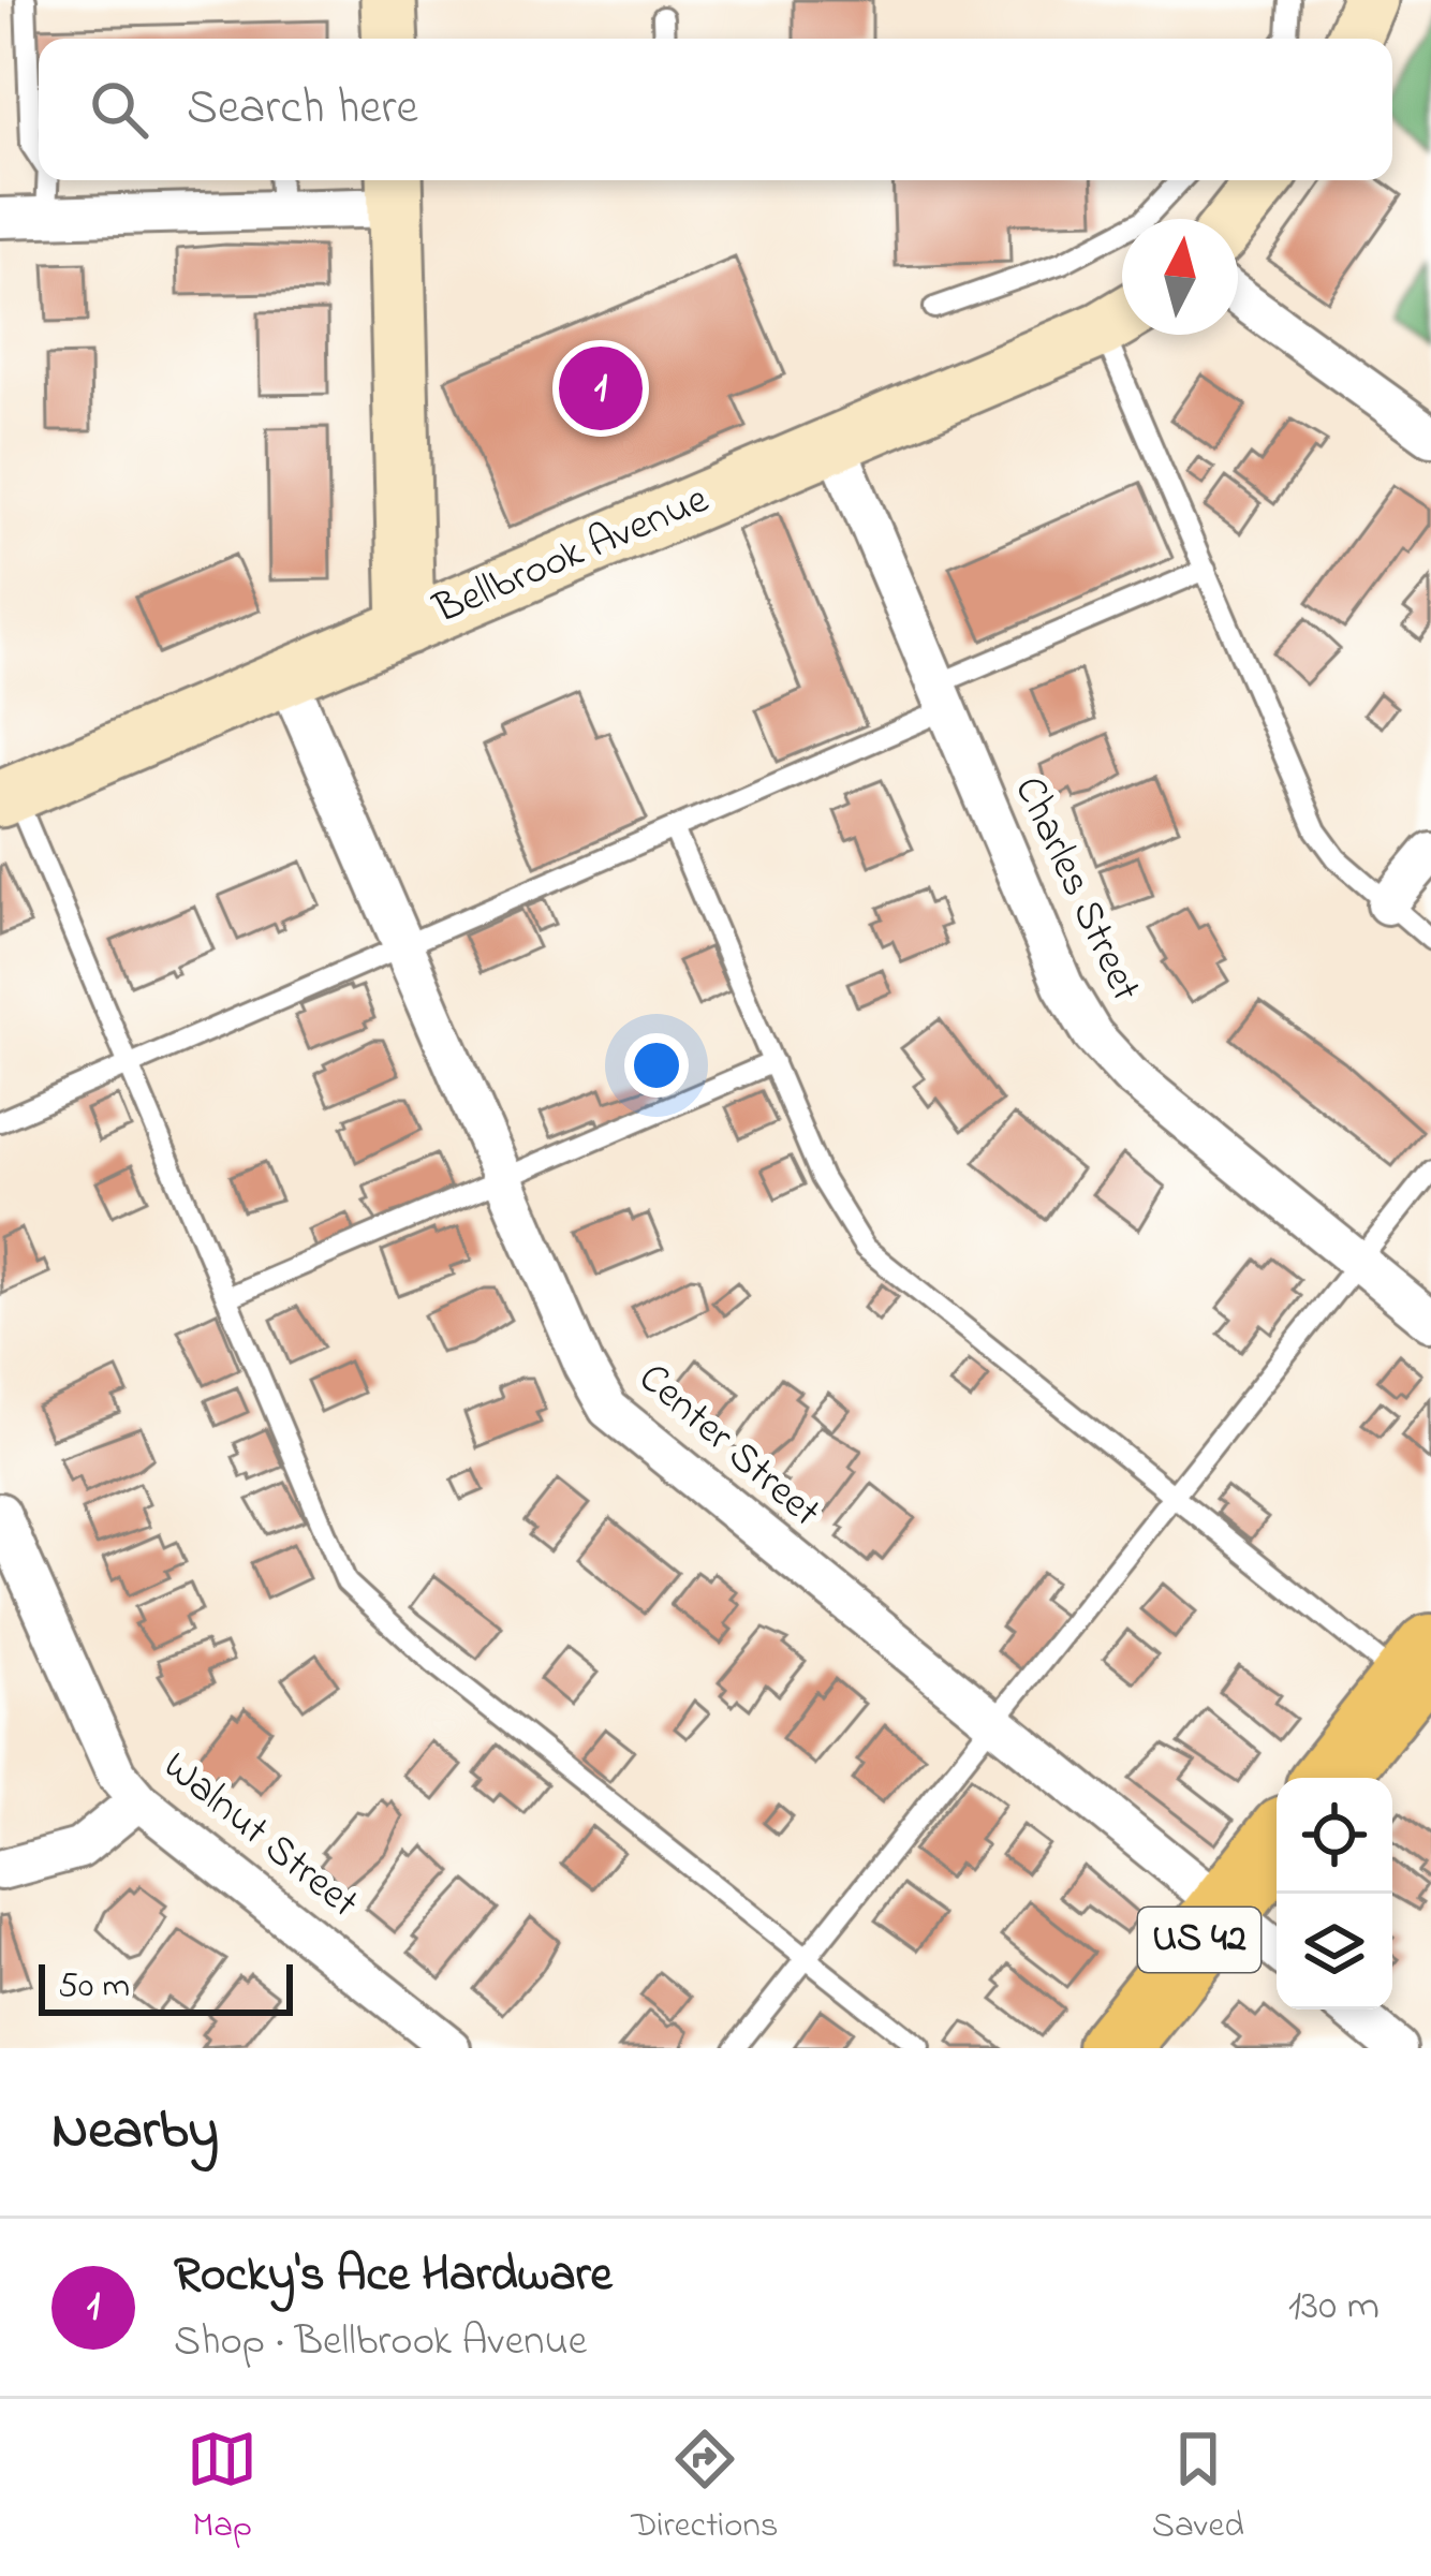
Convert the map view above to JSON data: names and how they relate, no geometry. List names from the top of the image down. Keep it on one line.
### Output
{"streets":{"highway":["US 42"],"street":["Bellbrook Avenue","Charles Street","Center Street","Walnut Street"]},"crossings":[["Bellbrook Avenue","Charles Street"],["Bellbrook Avenue","Center Street"],["Center Street","US 42"]],"scale_bar":"50 m","north":"top","page":{"search":"Search here","pins":"1","scale":"50 m","heading":"Nearby","list":[{"mark":"1","name":"Rocky's Ace Hardware","note":"Shop · Bellbrook Avenue","value":"130 m"}],"nav":["Map","Directions","Saved"]}}
